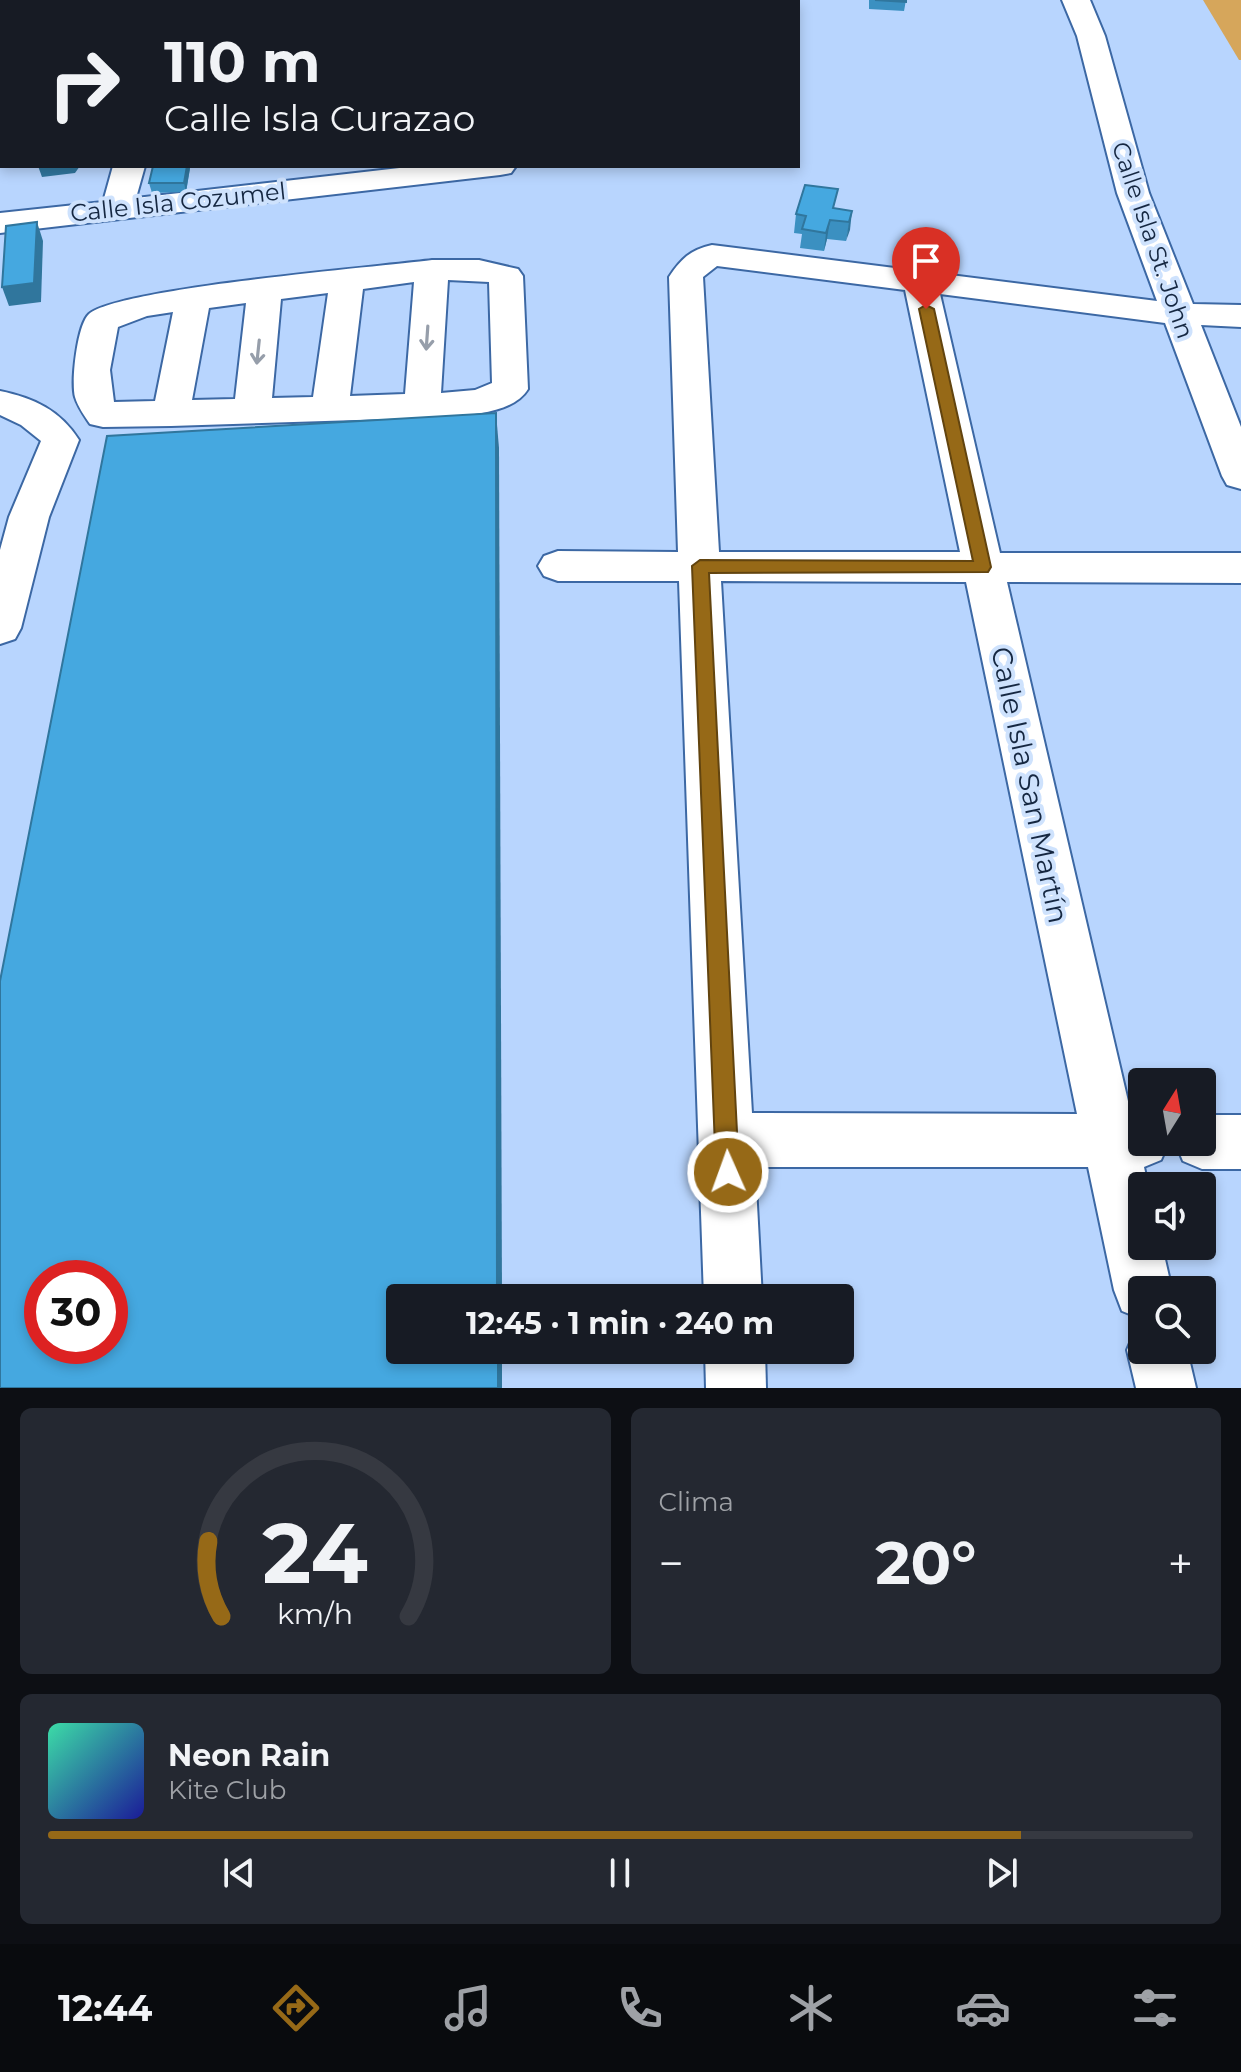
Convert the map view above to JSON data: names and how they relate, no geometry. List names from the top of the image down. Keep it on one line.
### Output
{"streets":{"street":["Calle Isla Cozumel","Calle Isla St. John","Calle Isla San Martín"]},"north":"top","page":{"turn":["110 m","Calle Isla Curazao"],"limit":"30","trip":"12:45 · 1 min · 240 m","tile":"Clima","heat":["−","20°","+"],"song":["Neon Rain","Kite Club"],"tabs":"12:44","gauge":["24","km/h"]}}
